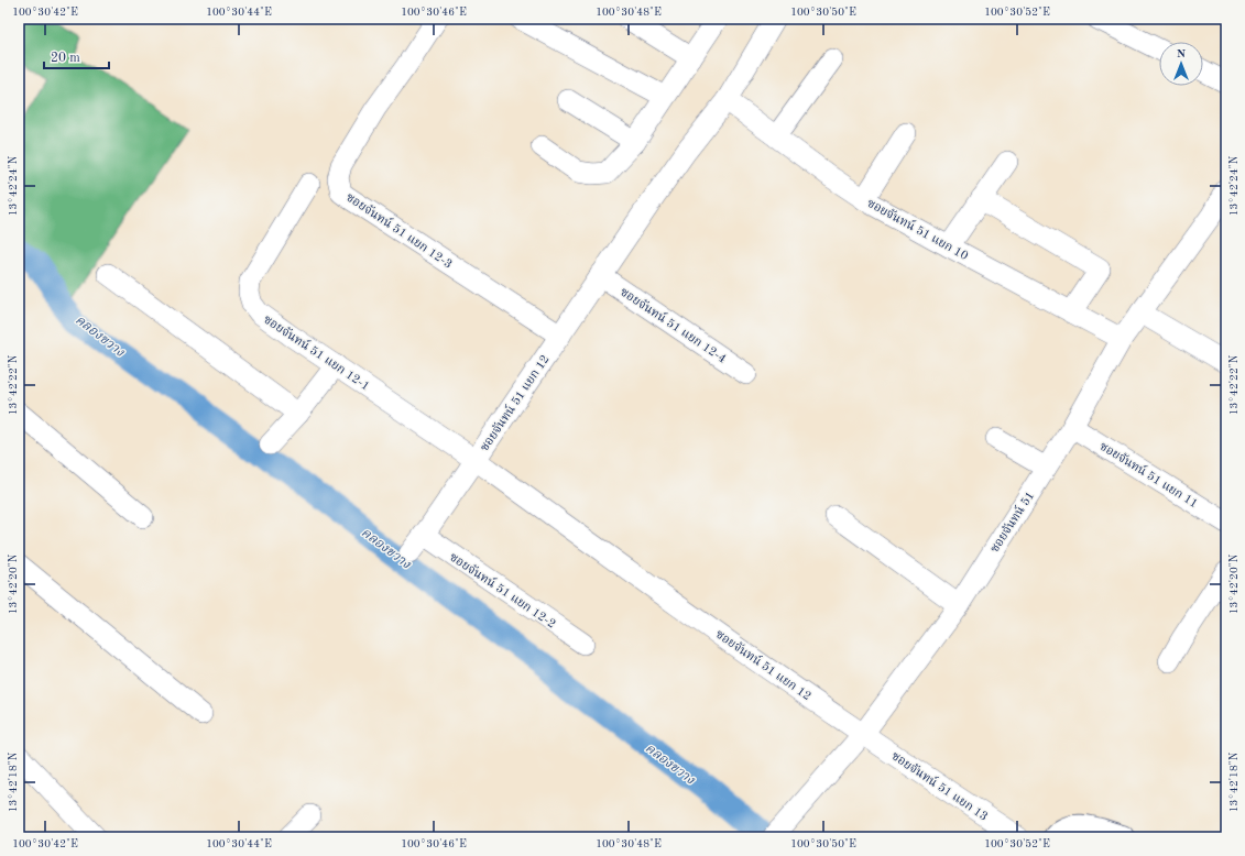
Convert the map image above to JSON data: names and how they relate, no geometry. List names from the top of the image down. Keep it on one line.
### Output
{"streets":{"street":["ซอยจันทน์ 51 แยก 10","ซอยจันทน์ 51 แยก 12-3","ซอยจันทน์ 51 แยก 12-4","ซอยจันทน์ 51 แยก 12-1","ซอยจันทน์ 51 แยก 12","ซอยจันทน์ 51 แยก 11","ซอยจันทน์ 51","ซอยจันทน์ 51 แยก 12-2","ซอยจันทน์ 51 แยก 13"]},"crossings":[["ซอยจันทน์ 51 แยก 10","ซอยจันทน์ 51 แยก 12"],["ซอยจันทน์ 51 แยก 10","ซอยจันทน์ 51"],["ซอยจันทน์ 51 แยก 12-3","ซอยจันทน์ 51 แยก 12"],["ซอยจันทน์ 51 แยก 12-4","ซอยจันทน์ 51 แยก 12"],["ซอยจันทน์ 51 แยก 12-1","ซอยจันทน์ 51 แยก 12"],["ซอยจันทน์ 51 แยก 12","ซอยจันทน์ 51"],["ซอยจันทน์ 51 แยก 12","ซอยจันทน์ 51 แยก 13"],["ซอยจันทน์ 51 แยก 11","ซอยจันทน์ 51"],["ซอยจันทน์ 51","ซอยจันทน์ 51 แยก 13"]],"water":["คลองขวาง"],"scale_bar":"20 m","north":"top","coordinates":["100°30'42\"E","100°30'44\"E","100°30'46\"E","100°30'48\"E","100°30'50\"E","100°30'52\"E","13°42'24\"N","13°42'22\"N","13°42'20\"N","13°42'18\"N"]}
